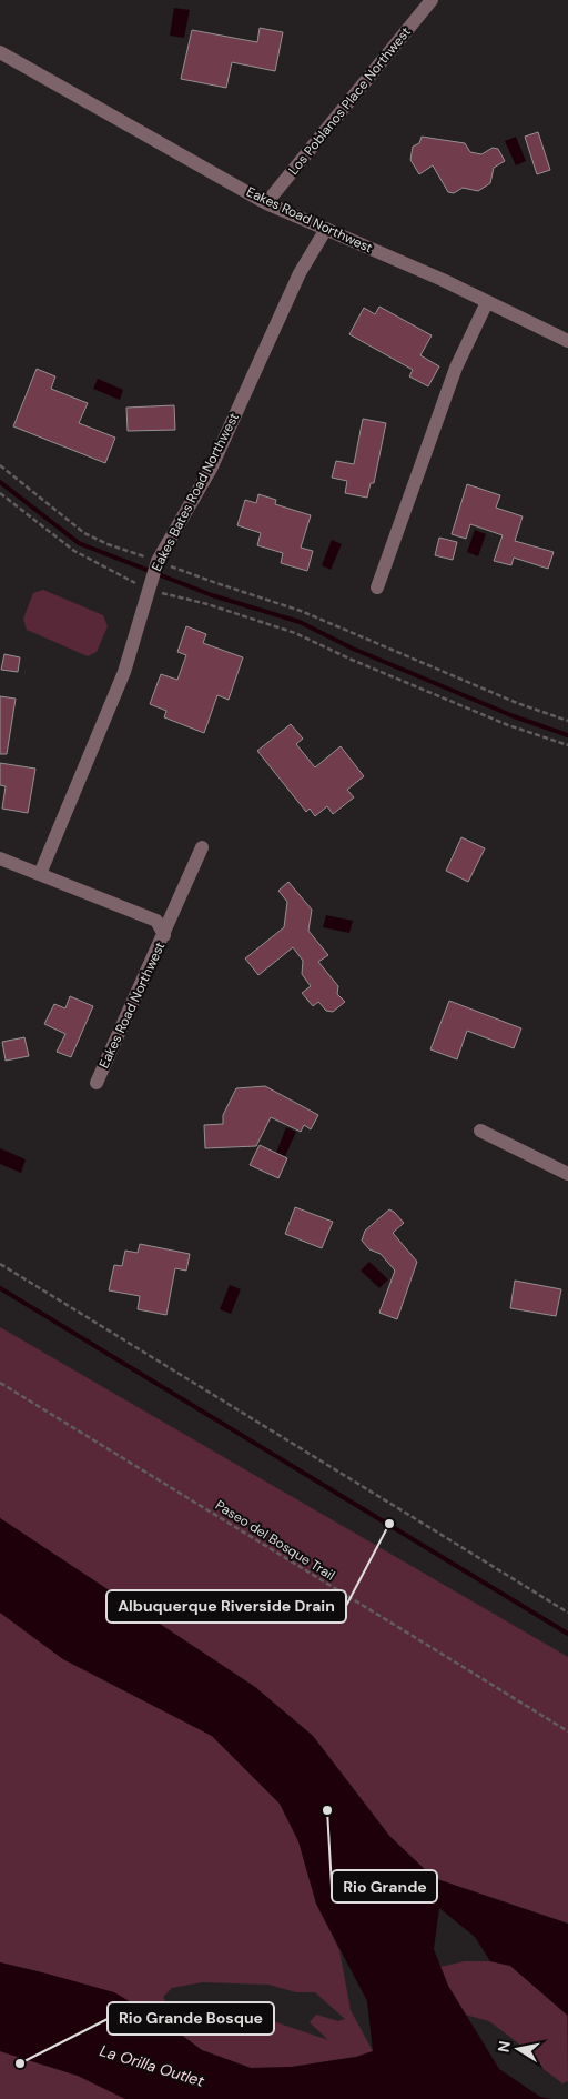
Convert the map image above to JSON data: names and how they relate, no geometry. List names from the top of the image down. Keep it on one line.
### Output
{"streets":{"street":["Los Poblanos Place Northwest","Eakes Road Northwest","Eakes Bates Road Northwest"],"path":["Paseo del Bosque Trail"]},"crossings":[["Los Poblanos Place Northwest","Eakes Road Northwest"],["Eakes Road Northwest","Eakes Bates Road Northwest"]],"water":["La Orilla Outlet"],"places":["Albuquerque Riverside Drain","Rio Grande","Rio Grande Bosque"],"north":"left"}
